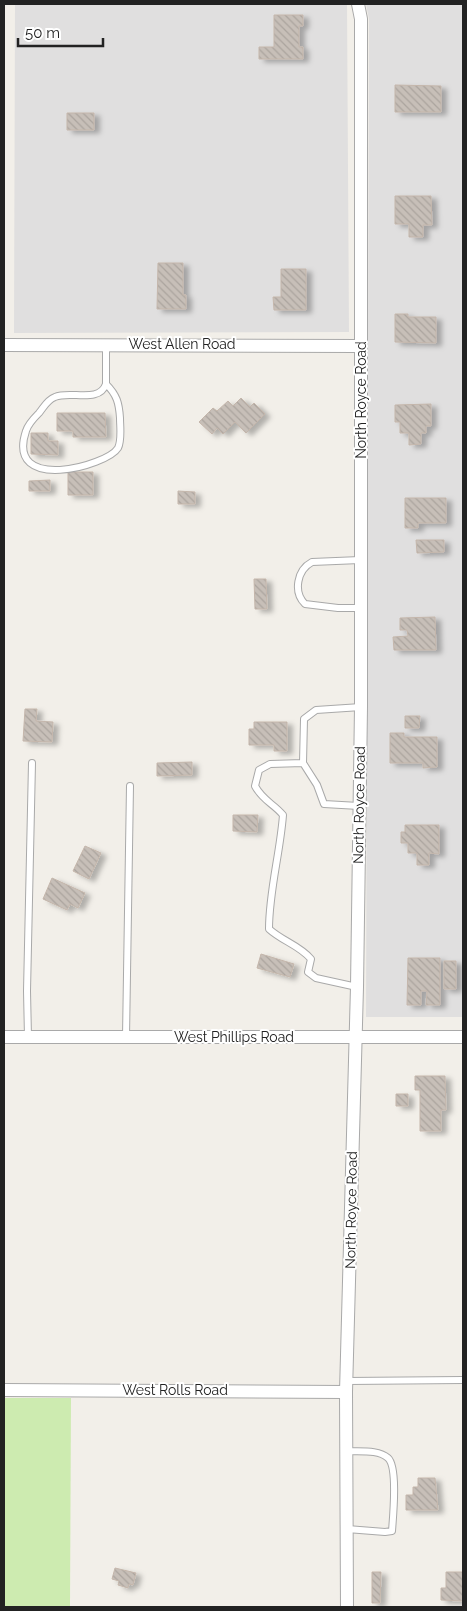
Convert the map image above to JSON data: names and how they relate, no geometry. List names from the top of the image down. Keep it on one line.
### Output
{"streets":{"street":["West Allen Road","North Royce Road","West Phillips Road","West Rolls Road"]},"crossings":[["West Allen Road","North Royce Road"],["North Royce Road","West Phillips Road"],["North Royce Road","West Rolls Road"]],"scale_bar":"50 m"}
